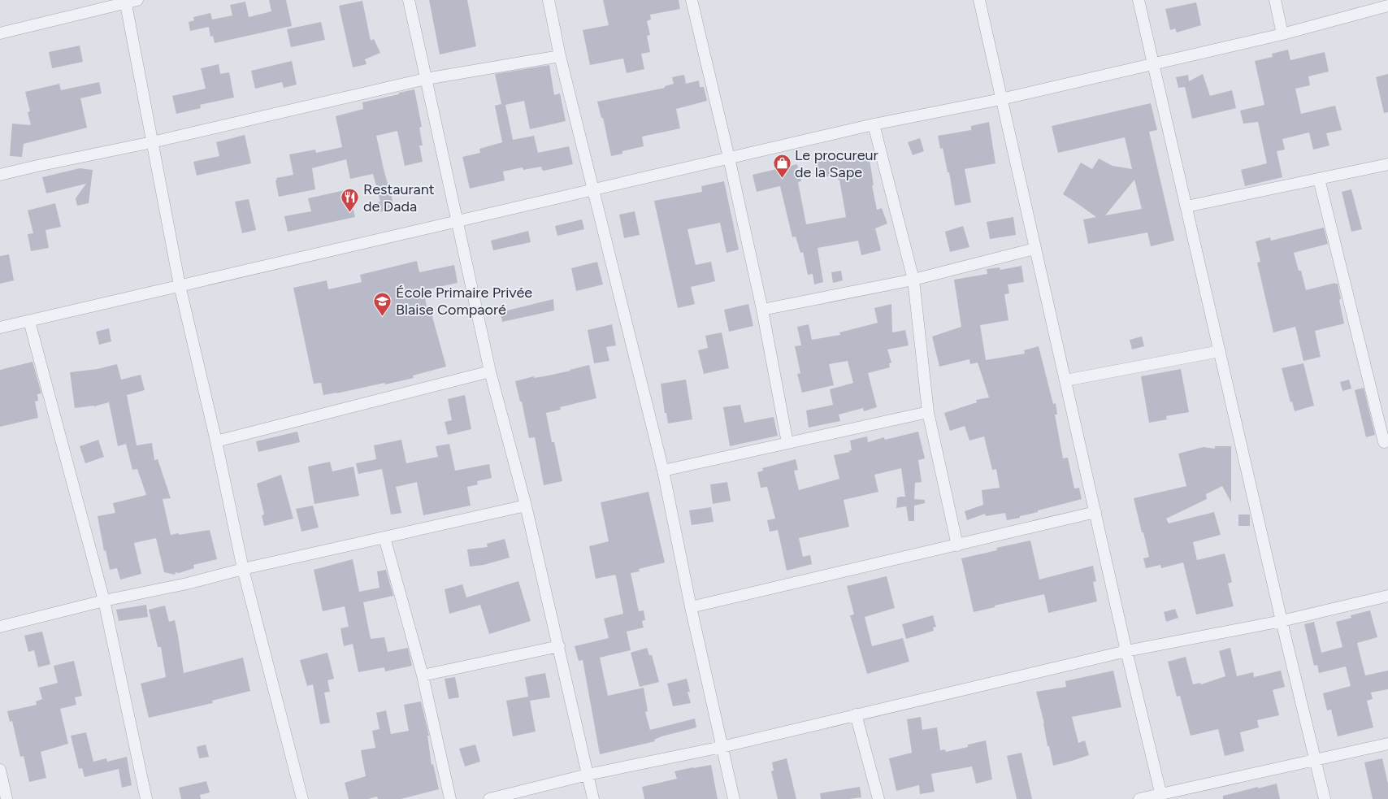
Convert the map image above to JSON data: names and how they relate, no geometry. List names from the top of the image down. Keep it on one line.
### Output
{"places":{"shop":["Le procureur de la Sape"],"restaurant":["Restaurant de Dada"],"school or university":["École Primaire Privée Blaise Compaoré"]}}
